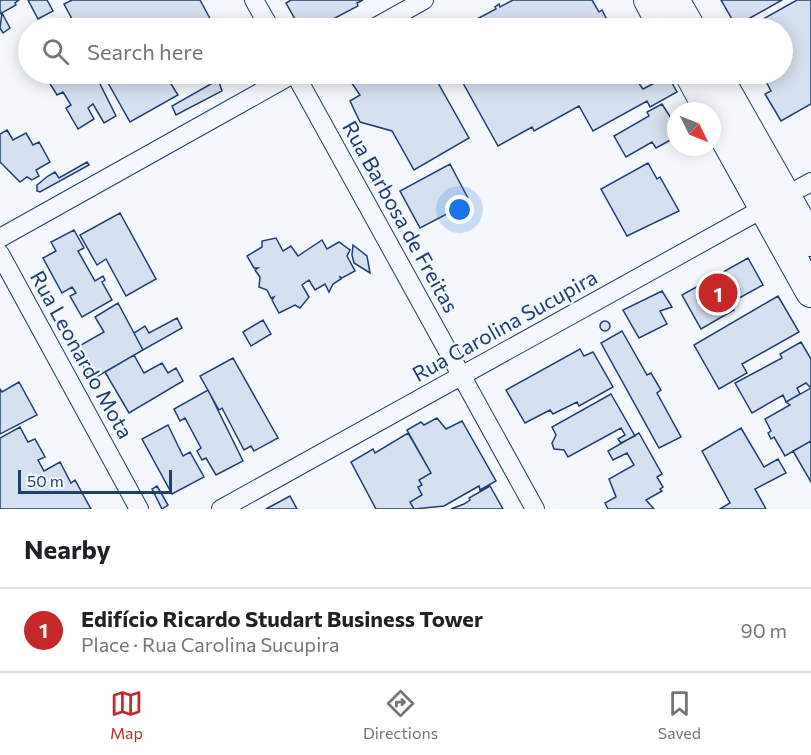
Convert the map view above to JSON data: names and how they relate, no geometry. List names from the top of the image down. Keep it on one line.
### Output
{"streets":{"street":["Rua Barbosa de Freitas","Rua Carolina Sucupira","Rua Leonardo Mota"]},"crossings":[["Rua Barbosa de Freitas","Rua Carolina Sucupira"]],"scale_bar":"50 m","north":"bottom right","page":{"search":"Search here","pins":"1","scale":"50 m","heading":"Nearby","list":[{"mark":"1","name":"Edifício Ricardo Studart Business Tower","note":"Place · Rua Carolina Sucupira","value":"90 m"}],"nav":["Map","Directions","Saved"]}}
